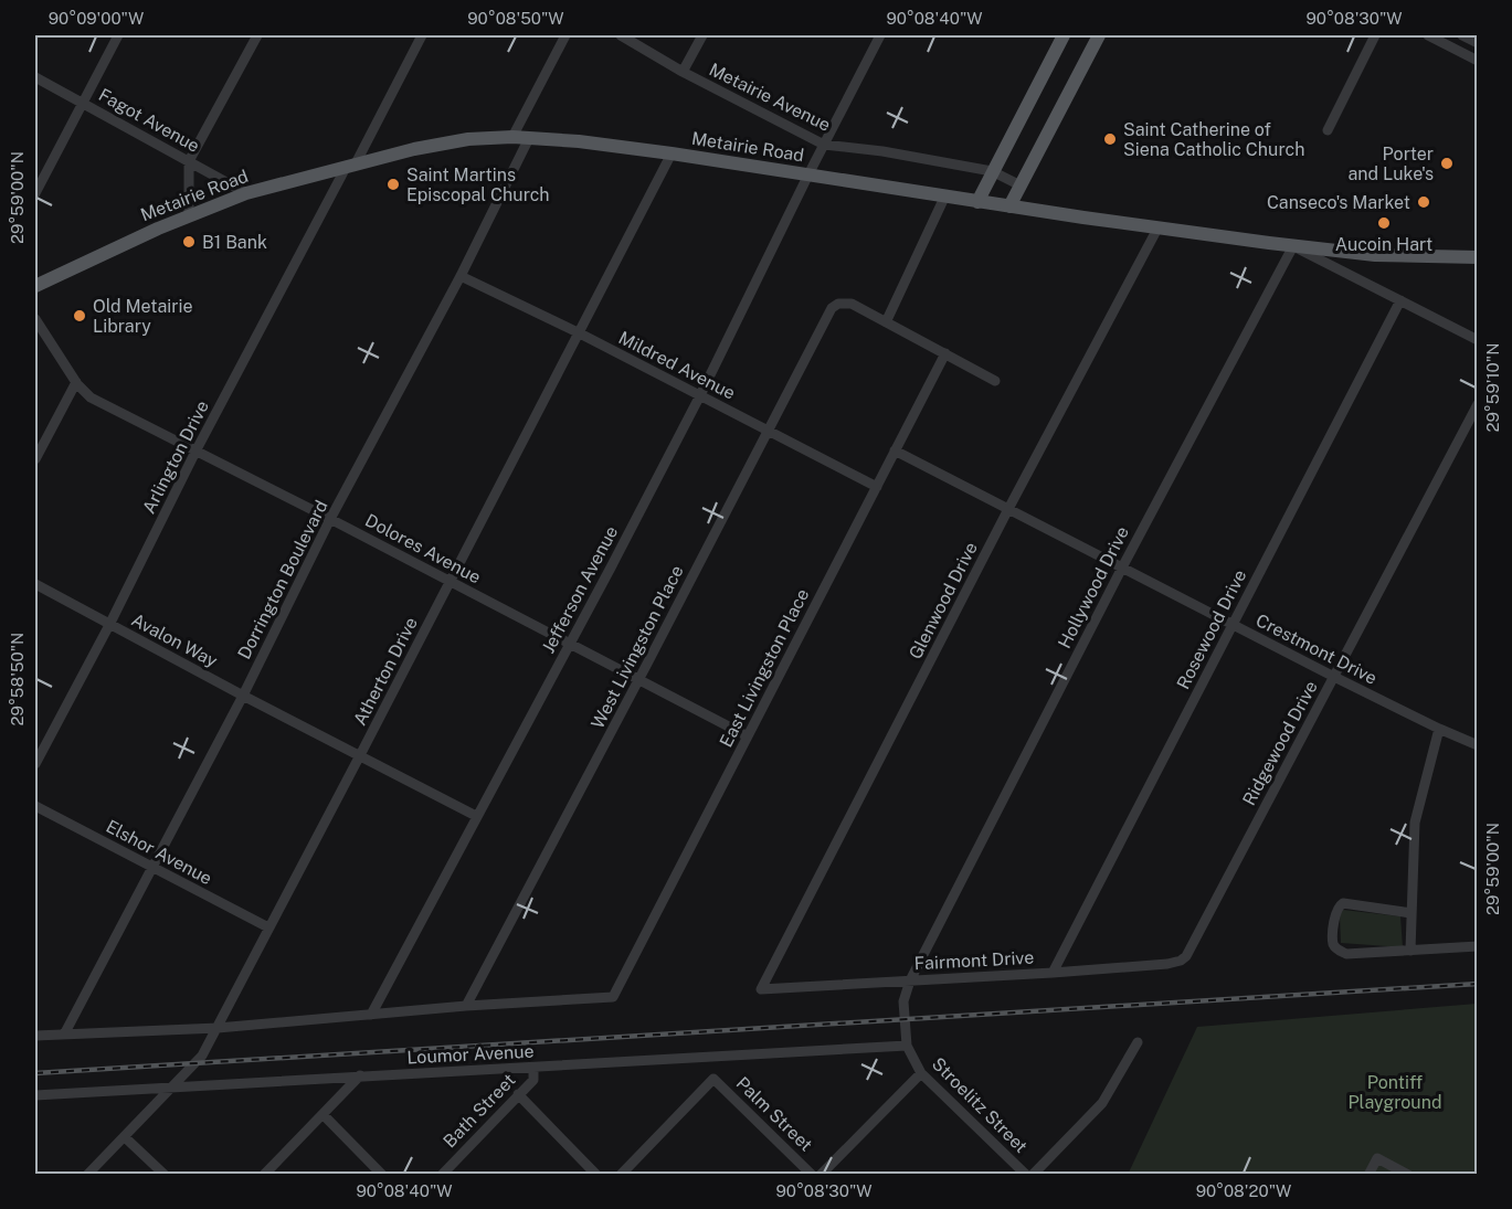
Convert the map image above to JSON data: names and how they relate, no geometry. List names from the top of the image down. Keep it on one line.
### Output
{"streets":{"main road":["Metairie Road"],"street":["Metairie Avenue","Fagot Avenue","Mildred Avenue","Arlington Drive","Dolores Avenue","Dorrington Boulevard","Hollywood Drive","Jefferson Avenue","Glenwood Drive","Rosewood Drive","Avalon Way","West Livingston Place","Crestmont Drive","East Livingston Place","Atherton Drive","Ridgewood Drive","Elshor Avenue","Fairmont Drive","Loumor Avenue","Stroelitz Street","Bath Street","Palm Street"]},"crossings":[["Metairie Avenue","Jefferson Avenue"],["Fagot Avenue","Metairie Road"],["Metairie Road","Arlington Drive"],["Metairie Road","Dorrington Boulevard"],["Metairie Road","Hollywood Drive"],["Metairie Road","Jefferson Avenue"],["Metairie Road","Glenwood Drive"],["Metairie Road","Atherton Drive"],["Mildred Avenue","Dorrington Boulevard"],["Mildred Avenue","Jefferson Avenue"],["Mildred Avenue","West Livingston Place"],["Mildred Avenue","East Livingston Place"],["Mildred Avenue","Atherton Drive"],["Arlington Drive","Dolores Avenue"],["Arlington Drive","Avalon Way"],["Dolores Avenue","Dorrington Boulevard"],["Dolores Avenue","Jefferson Avenue"],["Dolores Avenue","West Livingston Place"],["Dolores Avenue","East Livingston Place"],["Dolores Avenue","Atherton Drive"],["Dorrington Boulevard","Avalon Way"],["Dorrington Boulevard","Elshor Avenue"],["Hollywood Drive","Crestmont Drive"],["Hollywood Drive","Fairmont Drive"],["Hollywood Drive","Stroelitz Street"],["Jefferson Avenue","Avalon Way"],["Glenwood Drive","Crestmont Drive"],["Glenwood Drive","Fairmont Drive"],["Rosewood Drive","Crestmont Drive"],["Rosewood Drive","Fairmont Drive"],["Avalon Way","Atherton Drive"],["West Livingston Place","East Livingston Place"],["Crestmont Drive","East Livingston Place"],["Crestmont Drive","Ridgewood Drive"],["Atherton Drive","Elshor Avenue"],["Atherton Drive","Loumor Avenue"],["Ridgewood Drive","Fairmont Drive"],["Loumor Avenue","Stroelitz Street"],["Loumor Avenue","Bath Street"]],"parks":["Pontiff Playground"],"places":["Saint Catherine of Siena Catholic Church","Porter and Luke's","Saint Martins Episcopal Church","Canseco's Market","Aucoin Hart","B1 Bank","Old Metairie Library"],"coordinates":["90°09'00\"W","90°08'50\"W","90°08'40\"W","90°08'30\"W","29°59'00\"N","29°59'10\"N","29°58'50\"N","90°08'20\"W"]}
